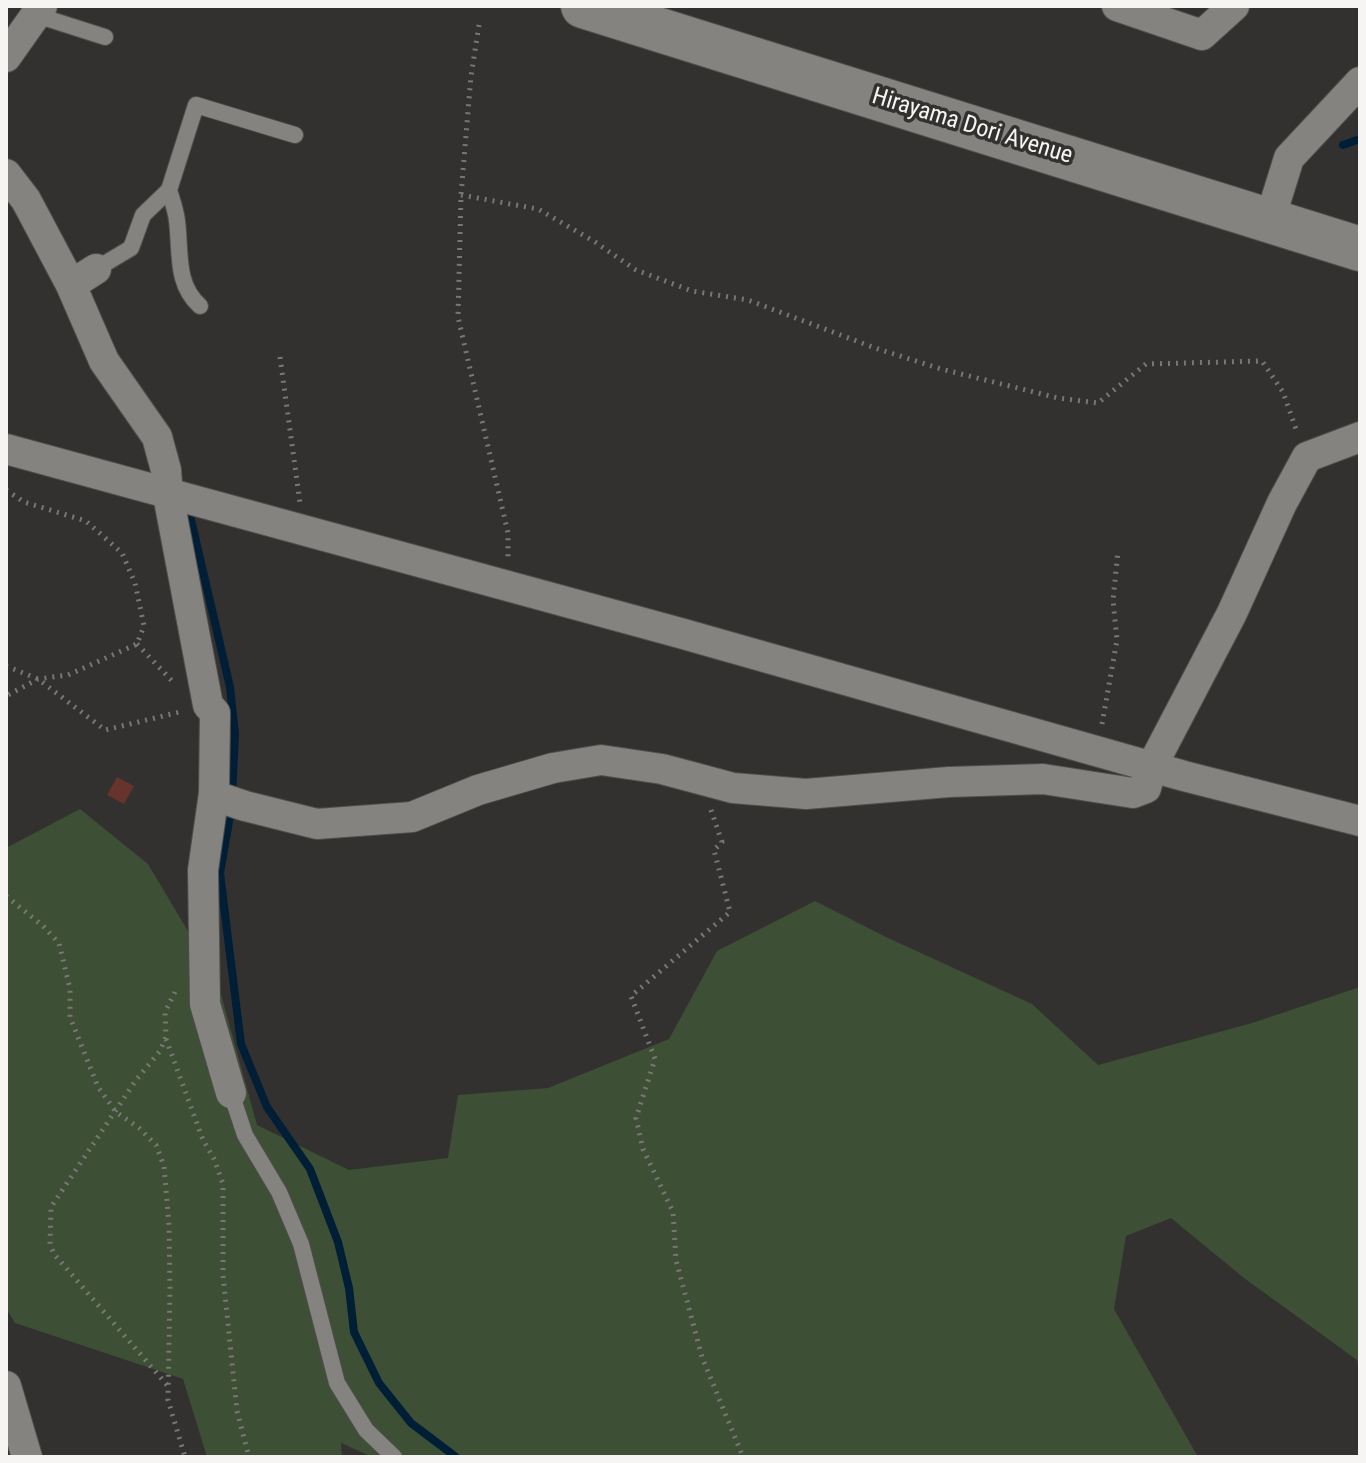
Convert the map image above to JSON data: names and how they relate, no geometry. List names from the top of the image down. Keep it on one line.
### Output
{"streets":{"main road":["Hirayama Dori Avenue"]}}
